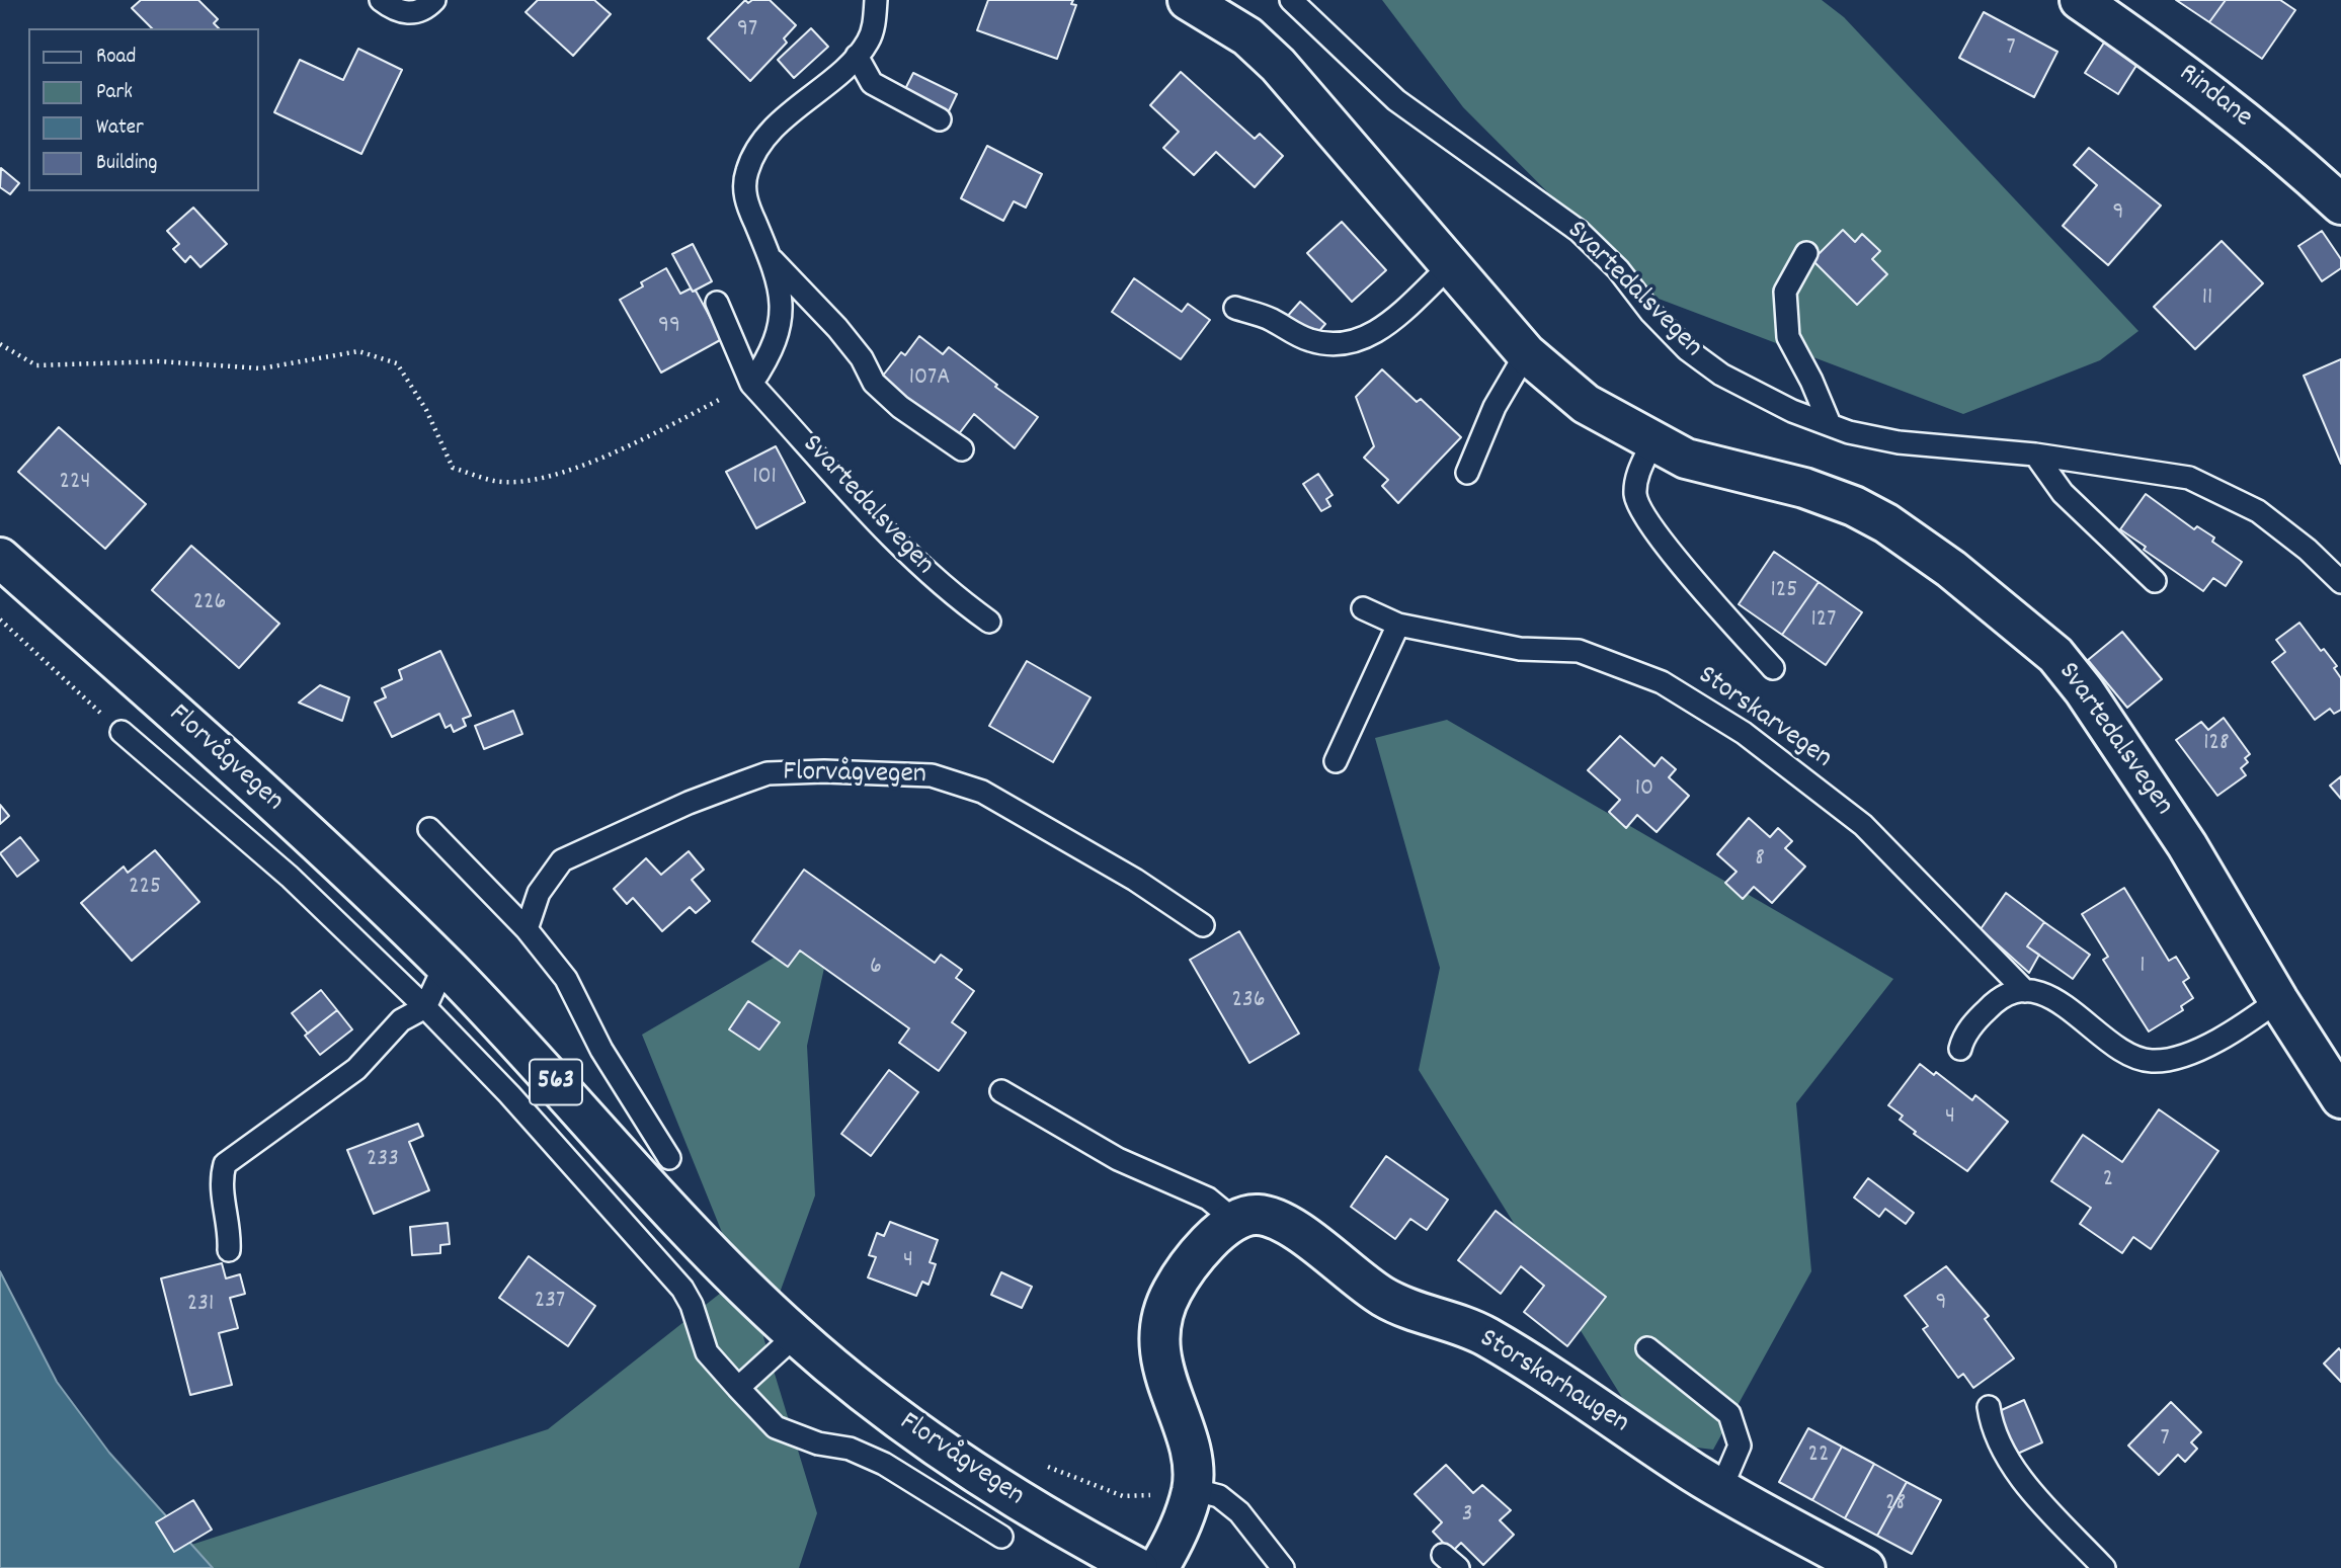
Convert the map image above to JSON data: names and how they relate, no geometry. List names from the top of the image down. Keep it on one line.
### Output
{"streets":{"street":["Rindane","Svartedalsvegen","Florvågvegen","563","Storskarhaugen"],"lane":["Storskarvegen"]},"crossings":[["Svartedalsvegen","Storskarvegen"]],"house_numbers":["97","7","9","11","99","107A","101","224","125","226","127","128","10","8","225","1","6","236","4","233","2","4","237","9","231","7","22","28","3"],"legend":["Road","Park","Water","Building"]}
